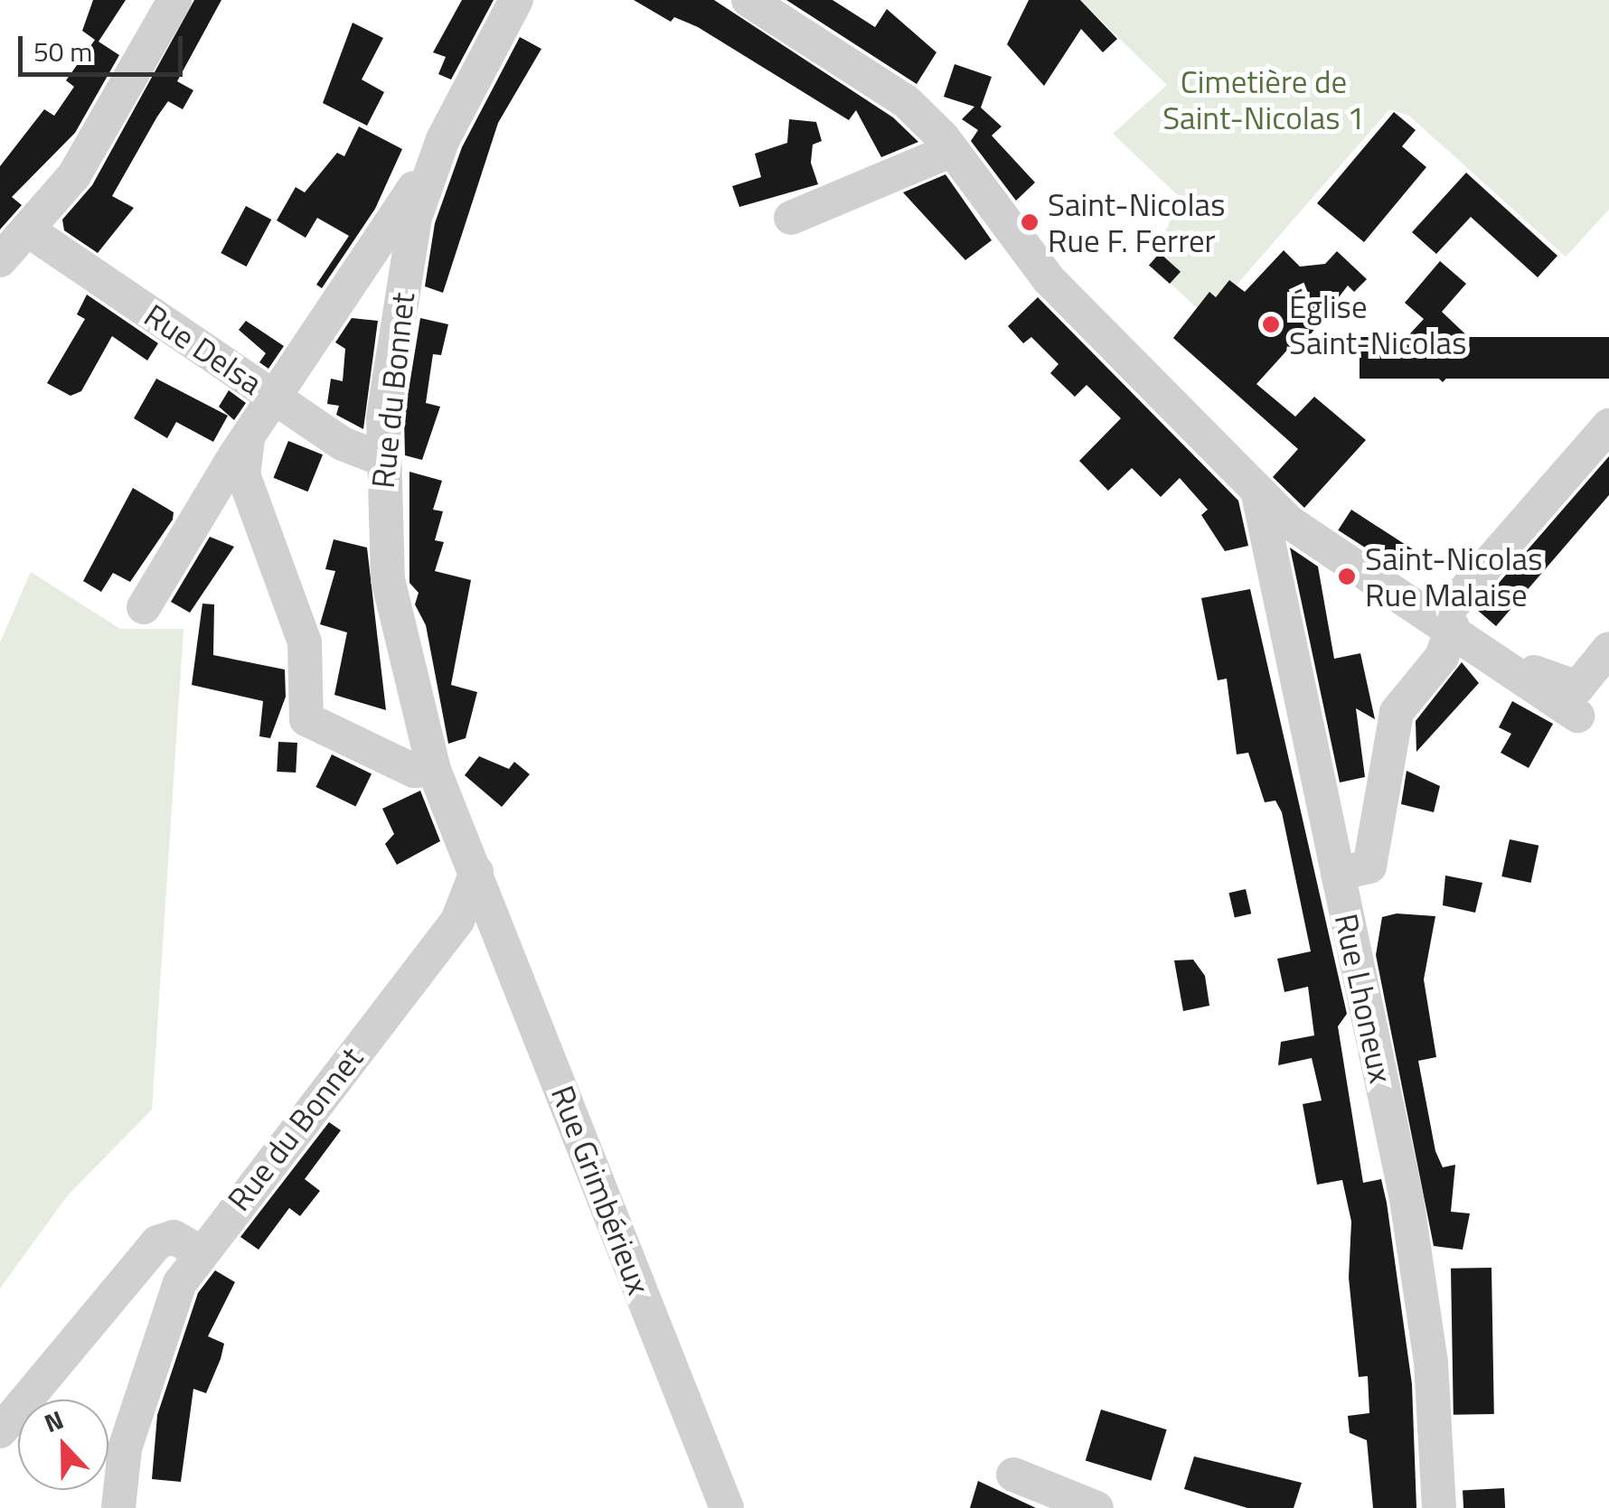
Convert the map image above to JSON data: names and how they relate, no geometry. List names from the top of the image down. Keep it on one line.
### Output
{"streets":{"street":["Rue Delsa","Rue du Bonnet","Rue Lhoneux","Rue Grimbérieux"]},"crossings":[["Rue Delsa","Rue du Bonnet"],["Rue du Bonnet","Rue Grimbérieux"]],"parks":["Cimetière de Saint-Nicolas 1"],"places":["Saint-Nicolas Rue F. Ferrer","Église Saint-Nicolas","Saint-Nicolas Rue Malaise"],"scale_bar":"50 m","north":"top"}
